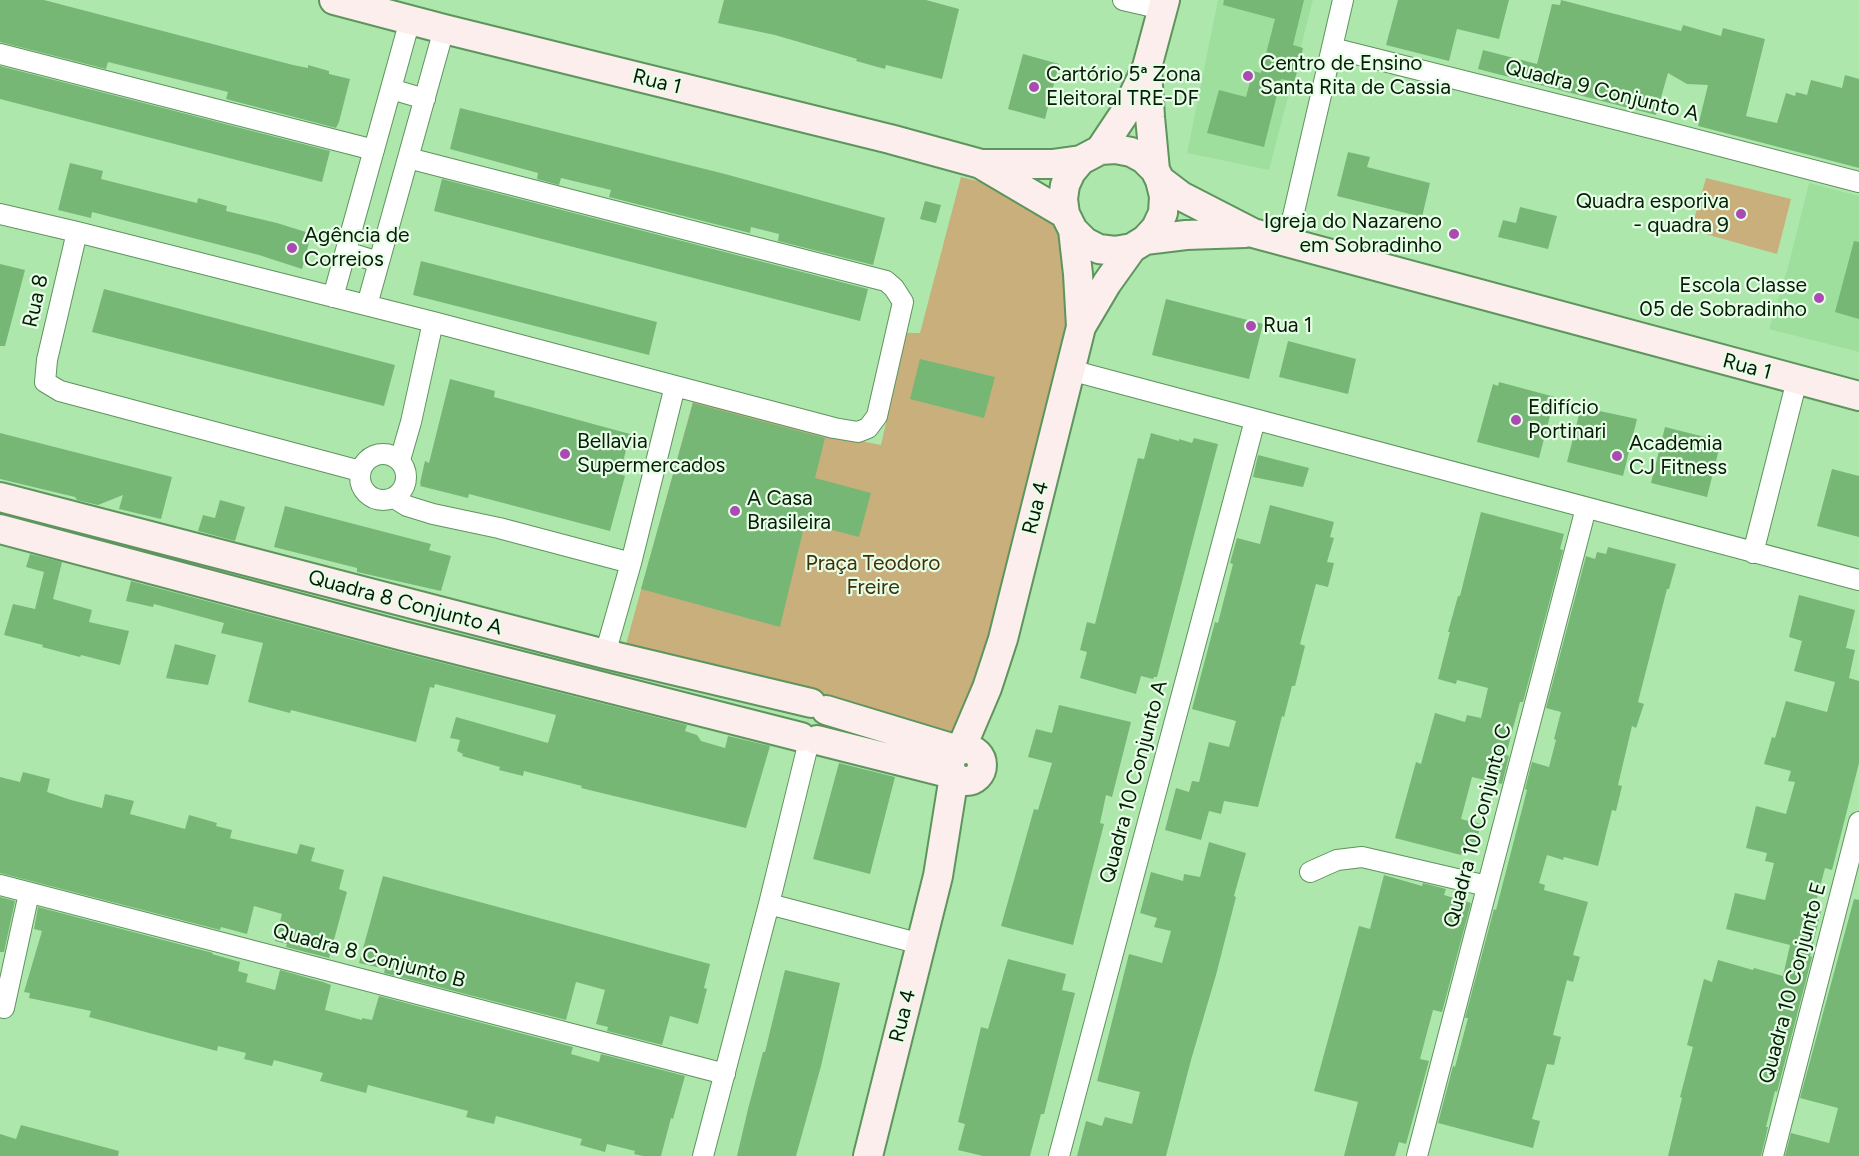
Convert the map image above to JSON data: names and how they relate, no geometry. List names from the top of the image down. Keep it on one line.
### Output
{"streets":{"street":["Rua 1","Quadra 9 Conjunto A","Rua 8","Rua 4","Quadra 8 Conjunto A","Quadra 10 Conjunto A","Quadra 10 Conjunto C","Quadra 8 Conjunto B","Quadra 10 Conjunto E"]},"crossings":[["Rua 4","Quadra 8 Conjunto A"]],"parks":["Praça Teodoro Freire"],"places":["Centro de Ensino Santa Rita de Cassia","Cartório 5ª Zona Eleitoral TRE-DF","Quadra esporiva - quadra 9","Igreja do Nazareno em Sobradinho","Agência de Correios","Escola Classe 05 de Sobradinho","Rua 1","Edifício Portinari","Bellavia Supermercados","Academia CJ Fitness","A Casa Brasileira"]}
